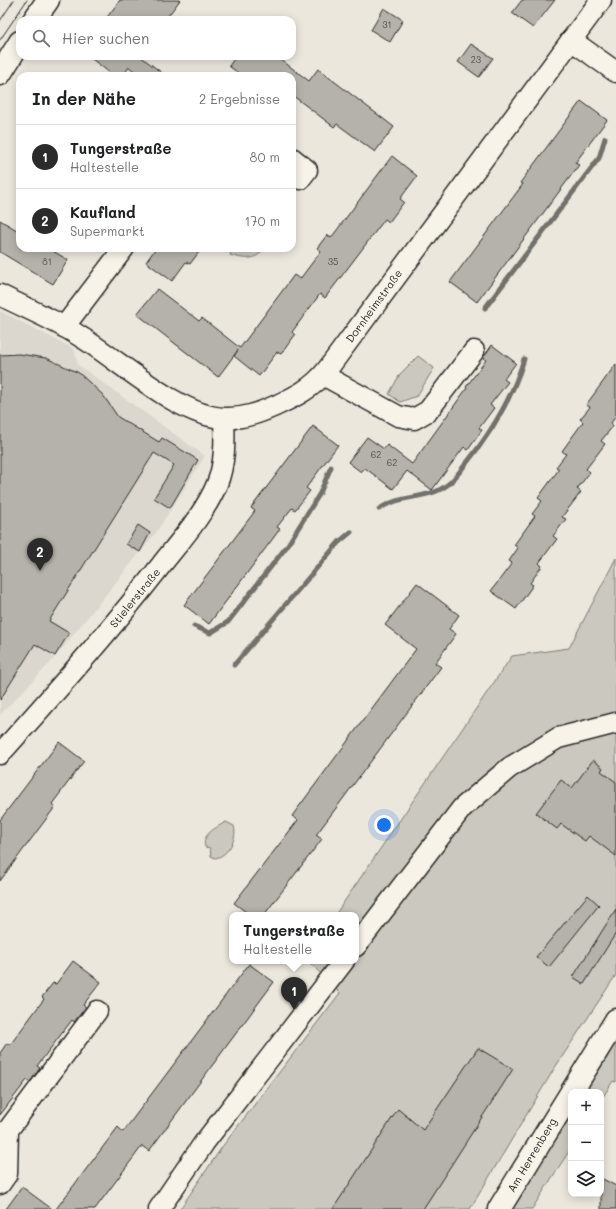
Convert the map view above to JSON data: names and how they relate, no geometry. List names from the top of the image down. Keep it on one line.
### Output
{"streets":{"main road":["Am Herrenberg"],"street":["Dornheimstraße","Stielerstraße"]},"crossings":[["Dornheimstraße","Stielerstraße"]],"house_numbers":["31","23","81","35","62","62"],"page":{"search":"Hier suchen","heading":["In der Nähe","2 Ergebnisse"],"list":[{"mark":"1","name":"Tungerstraße","note":"Haltestelle","value":"80 m"},{"mark":"2","name":"Kaufland","note":"Supermarkt","value":"170 m"}],"pins":["2","1"],"popup":["Tungerstraße","Haltestelle"],"map_buttons":["+","−"]}}
